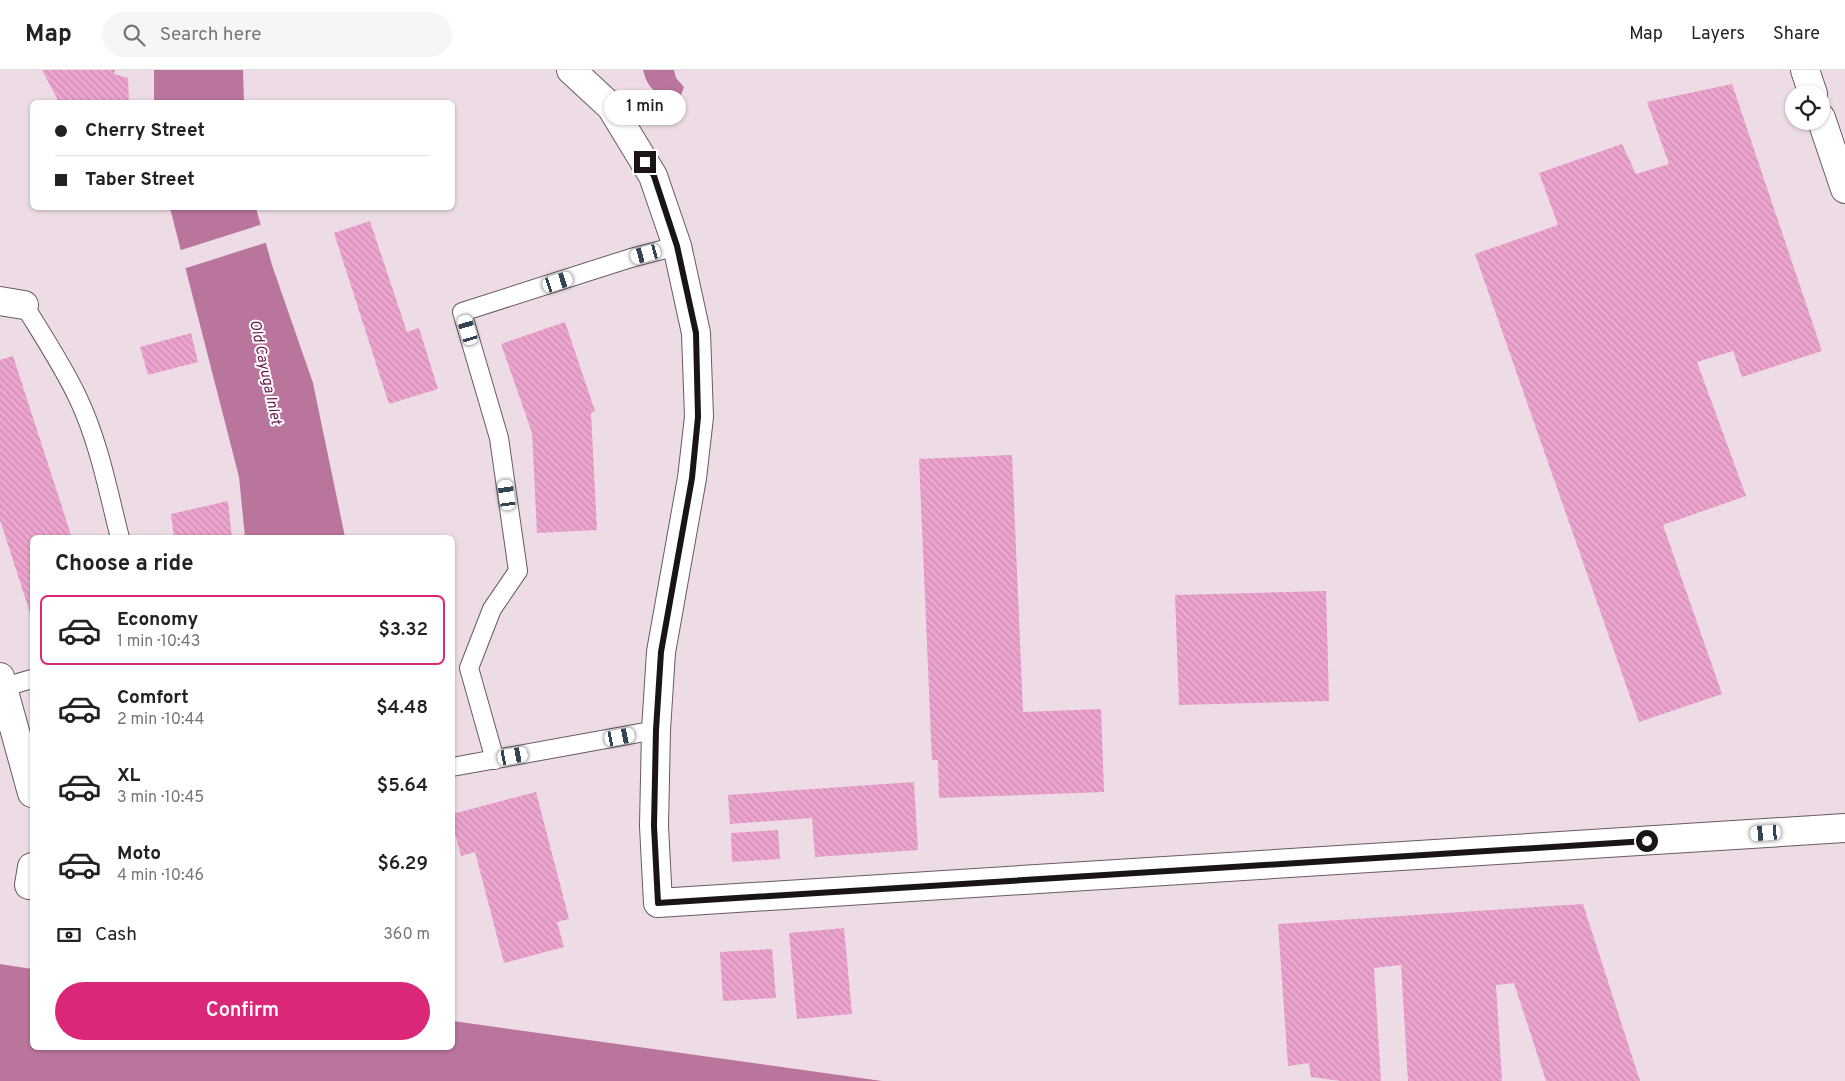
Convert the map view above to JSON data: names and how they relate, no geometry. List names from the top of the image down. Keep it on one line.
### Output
{"water":["Old Cayuga Inlet"],"page":{"header":"Map","search":"Search here","nav":["Map","Layers","Share"],"bubble":"1 min","banner":["Cherry Street","Taber Street"],"heading":"Choose a ride","list":[{"name":"Economy","note":"1 min · 10:43","value":"$3.32"},{"name":"Comfort","note":"2 min · 10:44","value":"$4.48"},{"name":"XL","note":"3 min · 10:45","value":"$5.64"},{"name":"Moto","note":"4 min · 10:46","value":"$6.29"}],"pay":["Cash","360 m"],"buttons":"Confirm"}}
